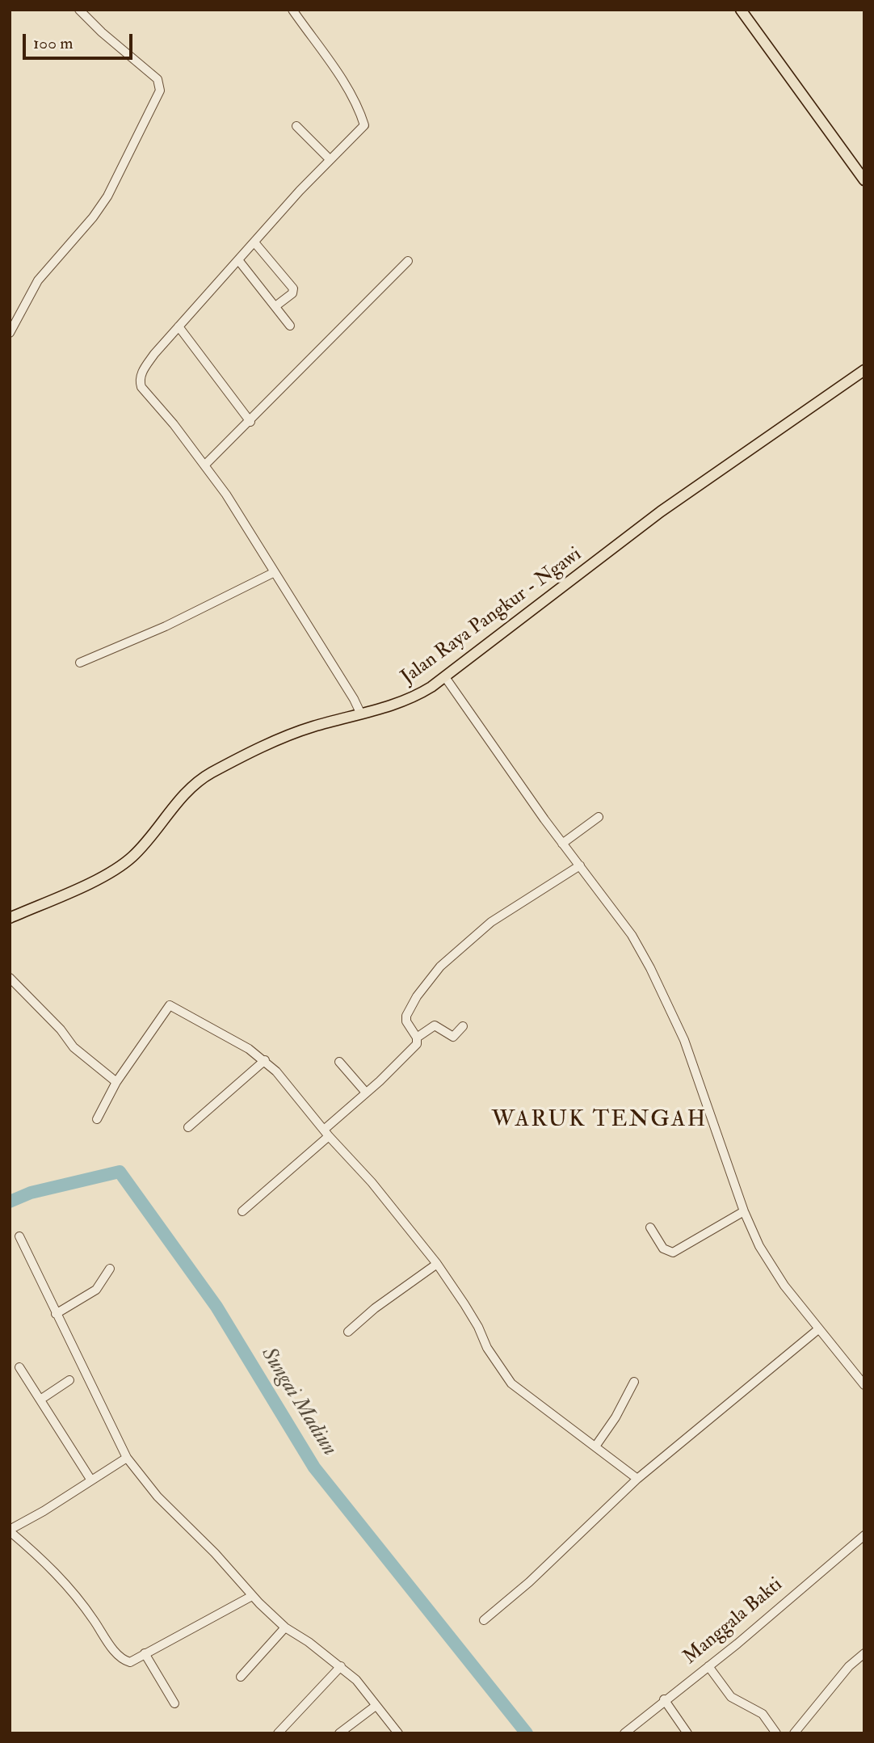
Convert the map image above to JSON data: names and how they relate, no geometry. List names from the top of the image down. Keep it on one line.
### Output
{"streets":{"main road":["Jalan Raya Pangkur - Ngawi"],"street":["Manggala Bakti"]},"districts":["WARUK TENGAH"],"water":["Sungai Madiun"],"scale_bar":"100 m"}
